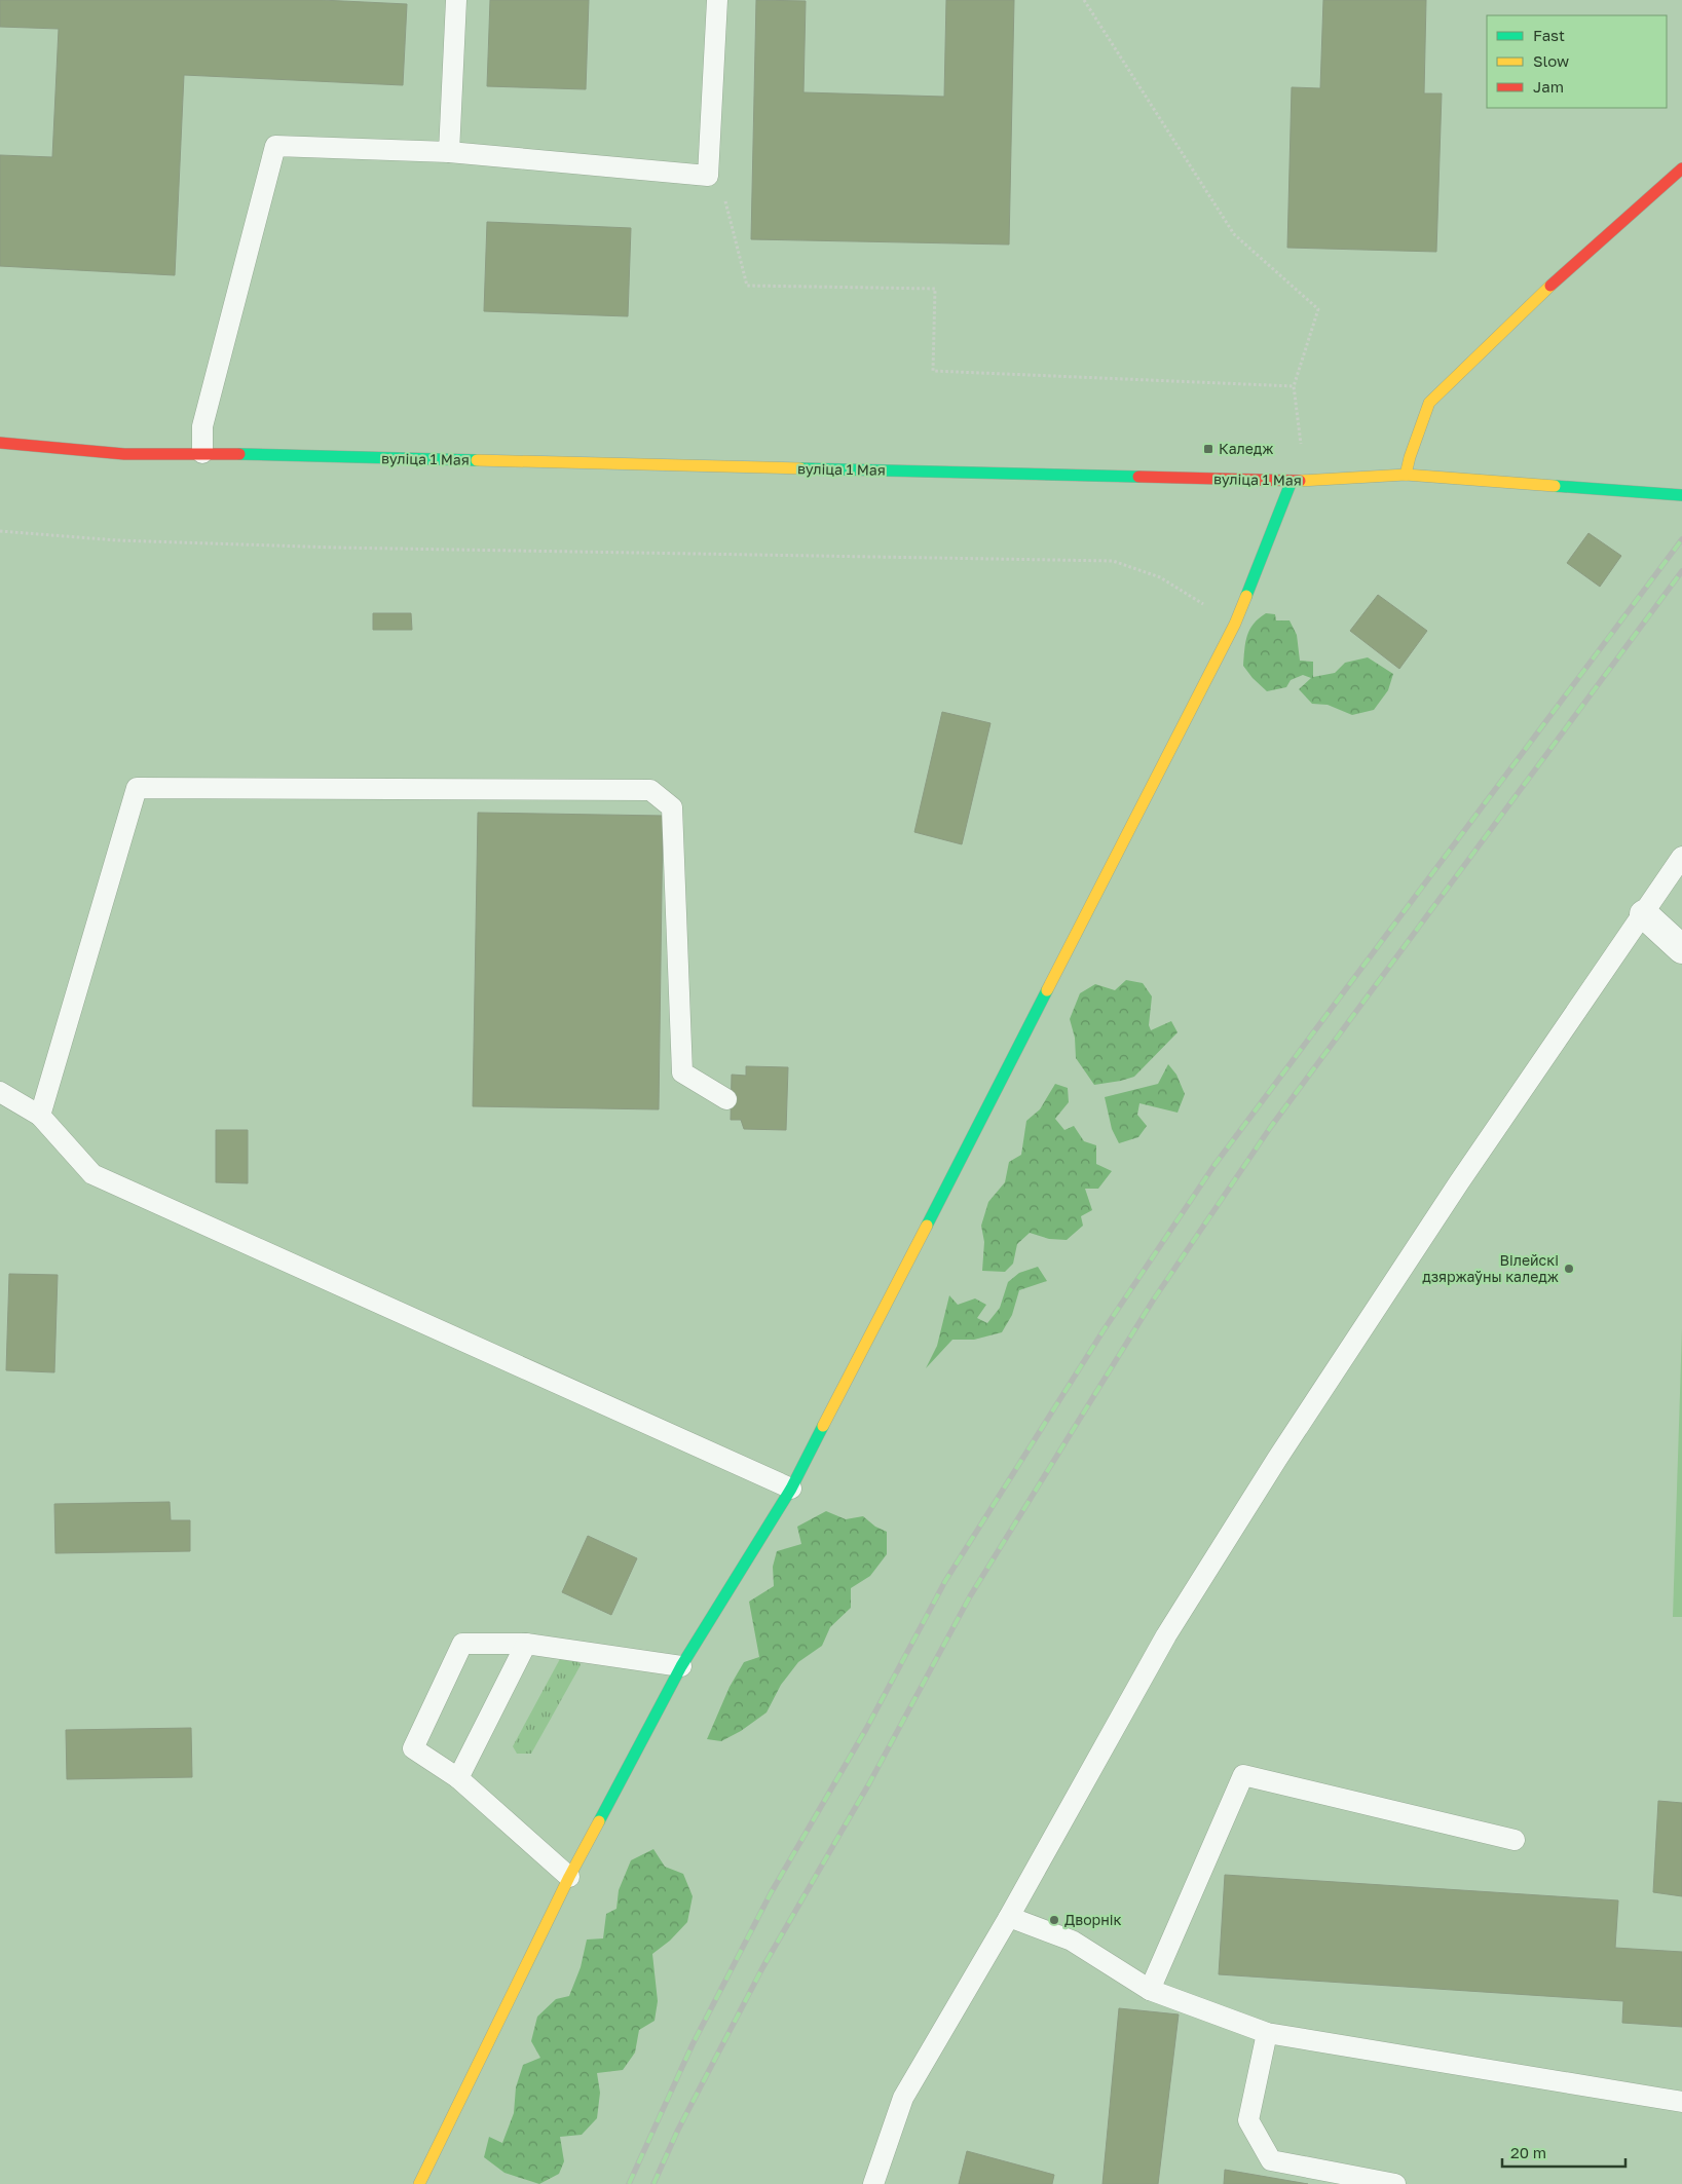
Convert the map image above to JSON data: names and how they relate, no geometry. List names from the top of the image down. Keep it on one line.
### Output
{"streets":{"street":["вуліца 1 Мая"]},"places":{"transit":["Каледж"],"other":["Вілейскі дзяржаўны каледж","Дворнік"]},"legend":["Fast","Slow","Jam"],"scale_bar":"20 m"}
